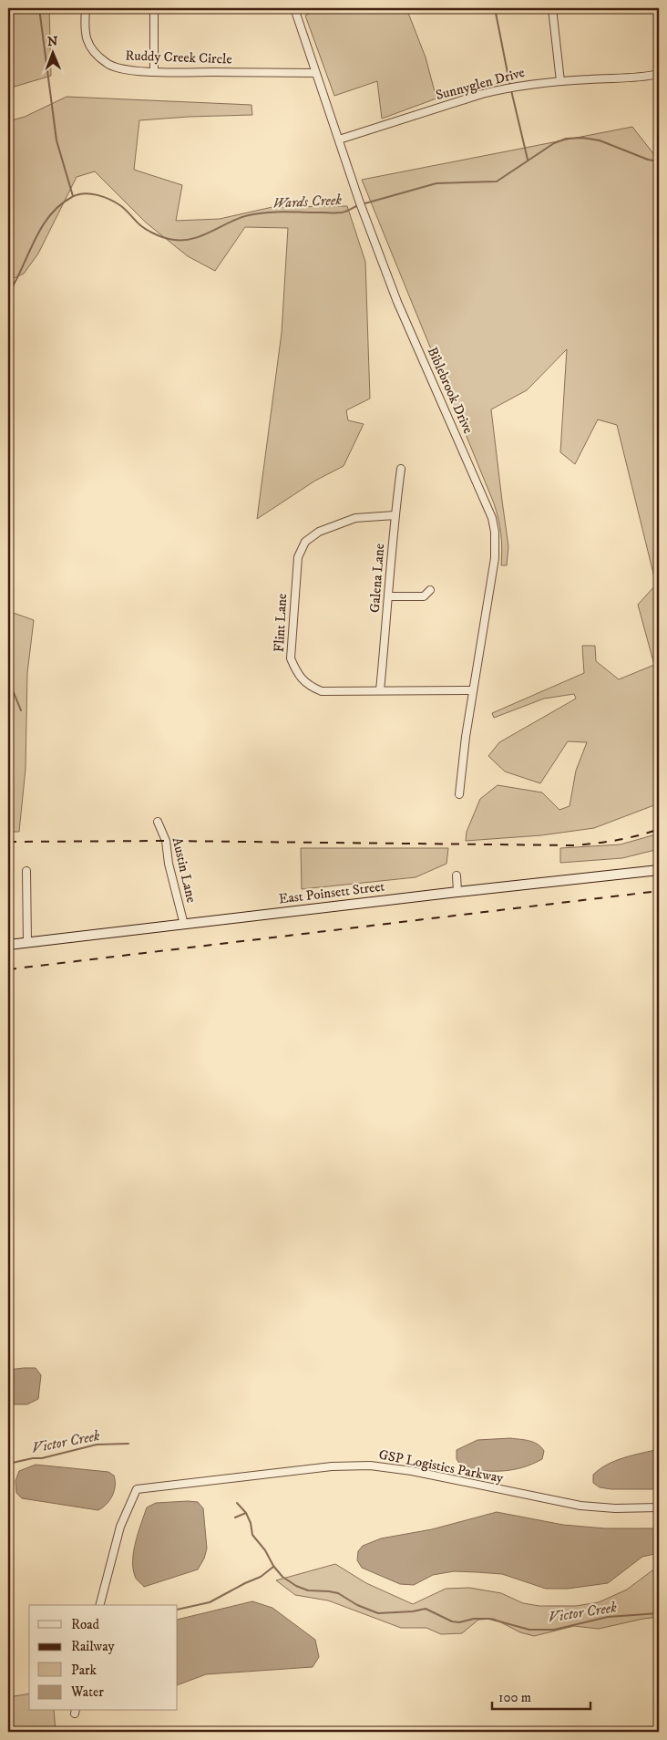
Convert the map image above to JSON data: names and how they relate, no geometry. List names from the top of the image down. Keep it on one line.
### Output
{"streets":{"main road":["East Poinsett Street"],"street":["Ruddy Creek Circle","Sunnyglen Drive","Biblebrook Drive","Galena Lane","Flint Lane","Austin Lane","GSP Logistics Parkway"]},"crossings":[["Ruddy Creek Circle","Biblebrook Drive"],["Sunnyglen Drive","Biblebrook Drive"],["Biblebrook Drive","Flint Lane"],["Galena Lane","Flint Lane"],["Austin Lane","East Poinsett Street"]],"water":["Wards Creek","Victor Creek"],"legend":["Road","Railway","Park","Water"],"scale_bar":"100 m","north":"top"}
